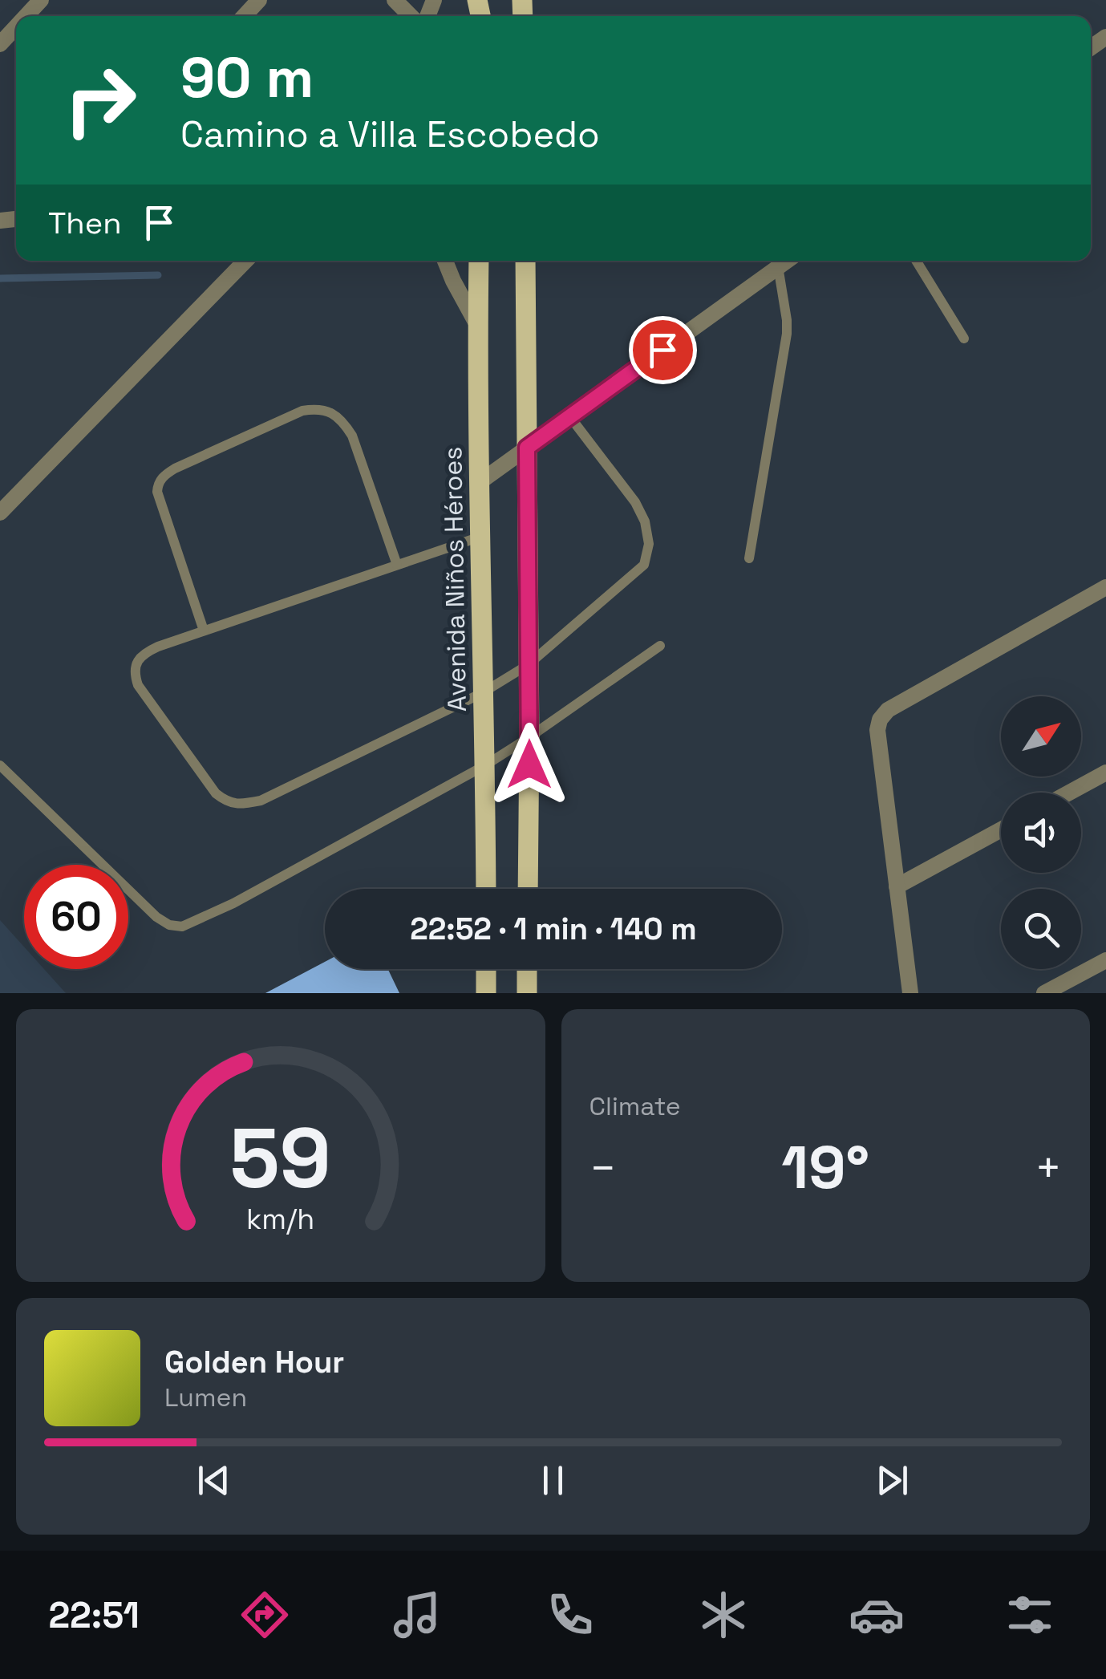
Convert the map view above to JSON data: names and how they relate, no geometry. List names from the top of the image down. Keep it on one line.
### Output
{"streets":{"main road":["Avenida Niños Héroes"]},"north":"top right","page":{"turn":["90 m","Camino a Villa Escobedo"],"then":"Then","limit":"60","trip":"22:52 · 1 min · 140 m","tile":"Climate","heat":["−","19°","+"],"song":["Golden Hour","Lumen"],"tabs":"22:51","gauge":["59","km/h"]}}
